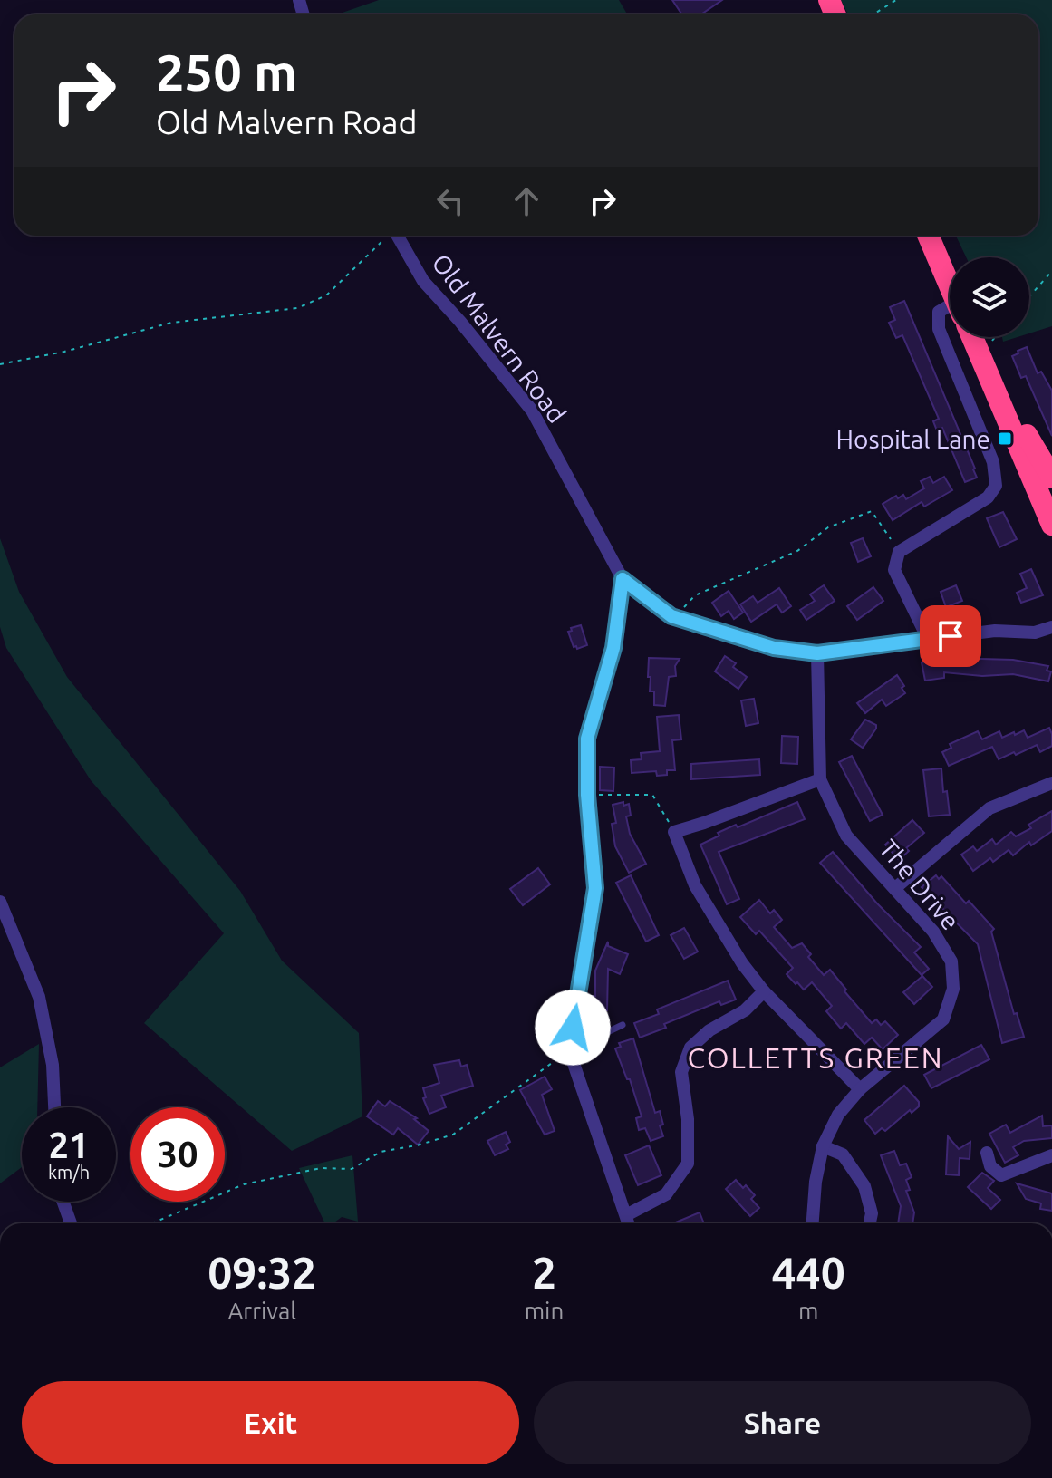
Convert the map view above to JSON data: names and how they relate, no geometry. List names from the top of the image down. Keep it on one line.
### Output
{"streets":{"street":["Old Malvern Road","The Drive"]},"crossings":[["Old Malvern Road","The Drive"]],"districts":["COLLETTS GREEN"],"places":{"transit":["Hospital Lane"]},"page":{"turn":["250 m","Old Malvern Road"],"speed":"21 km/h","limit":"30","eta":["09:32","Arrival","2","min","440","m"],"buttons":["Exit","Share"]}}
